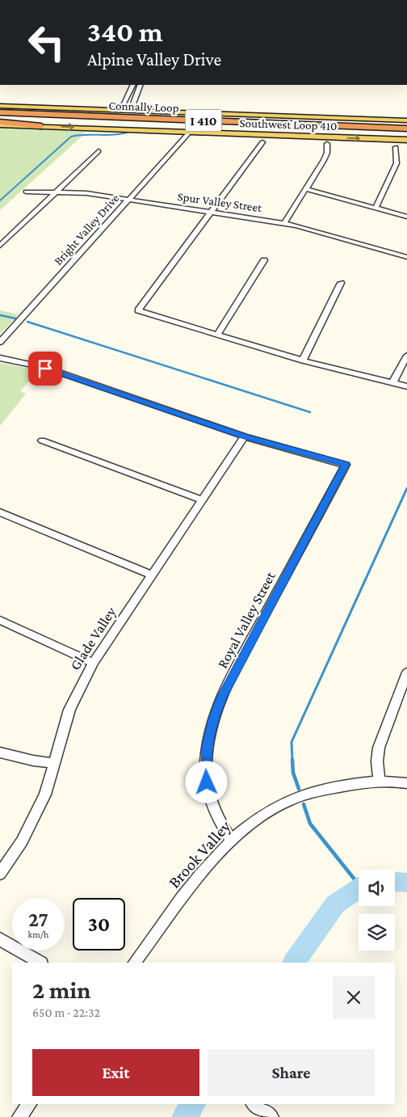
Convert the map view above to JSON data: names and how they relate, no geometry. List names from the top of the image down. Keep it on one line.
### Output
{"streets":{"highway":["Connally Loop","I 410"],"main road":["Southwest Loop 410"],"street":["Spur Valley Street","Bright Valley Drive","Royal Valley Street","Glade Valley","Brook Valley"]},"crossings":[["Southwest Loop 410","Bright Valley Drive"],["Spur Valley Street","Bright Valley Drive"],["Royal Valley Street","Glade Valley"],["Royal Valley Street","Brook Valley"]],"page":{"turn":["340 m","Alpine Valley Drive"],"speed":"27 km/h","limit":"30","heading":["2 min","650 m · 22:32"],"buttons":["Exit","Share"]}}
